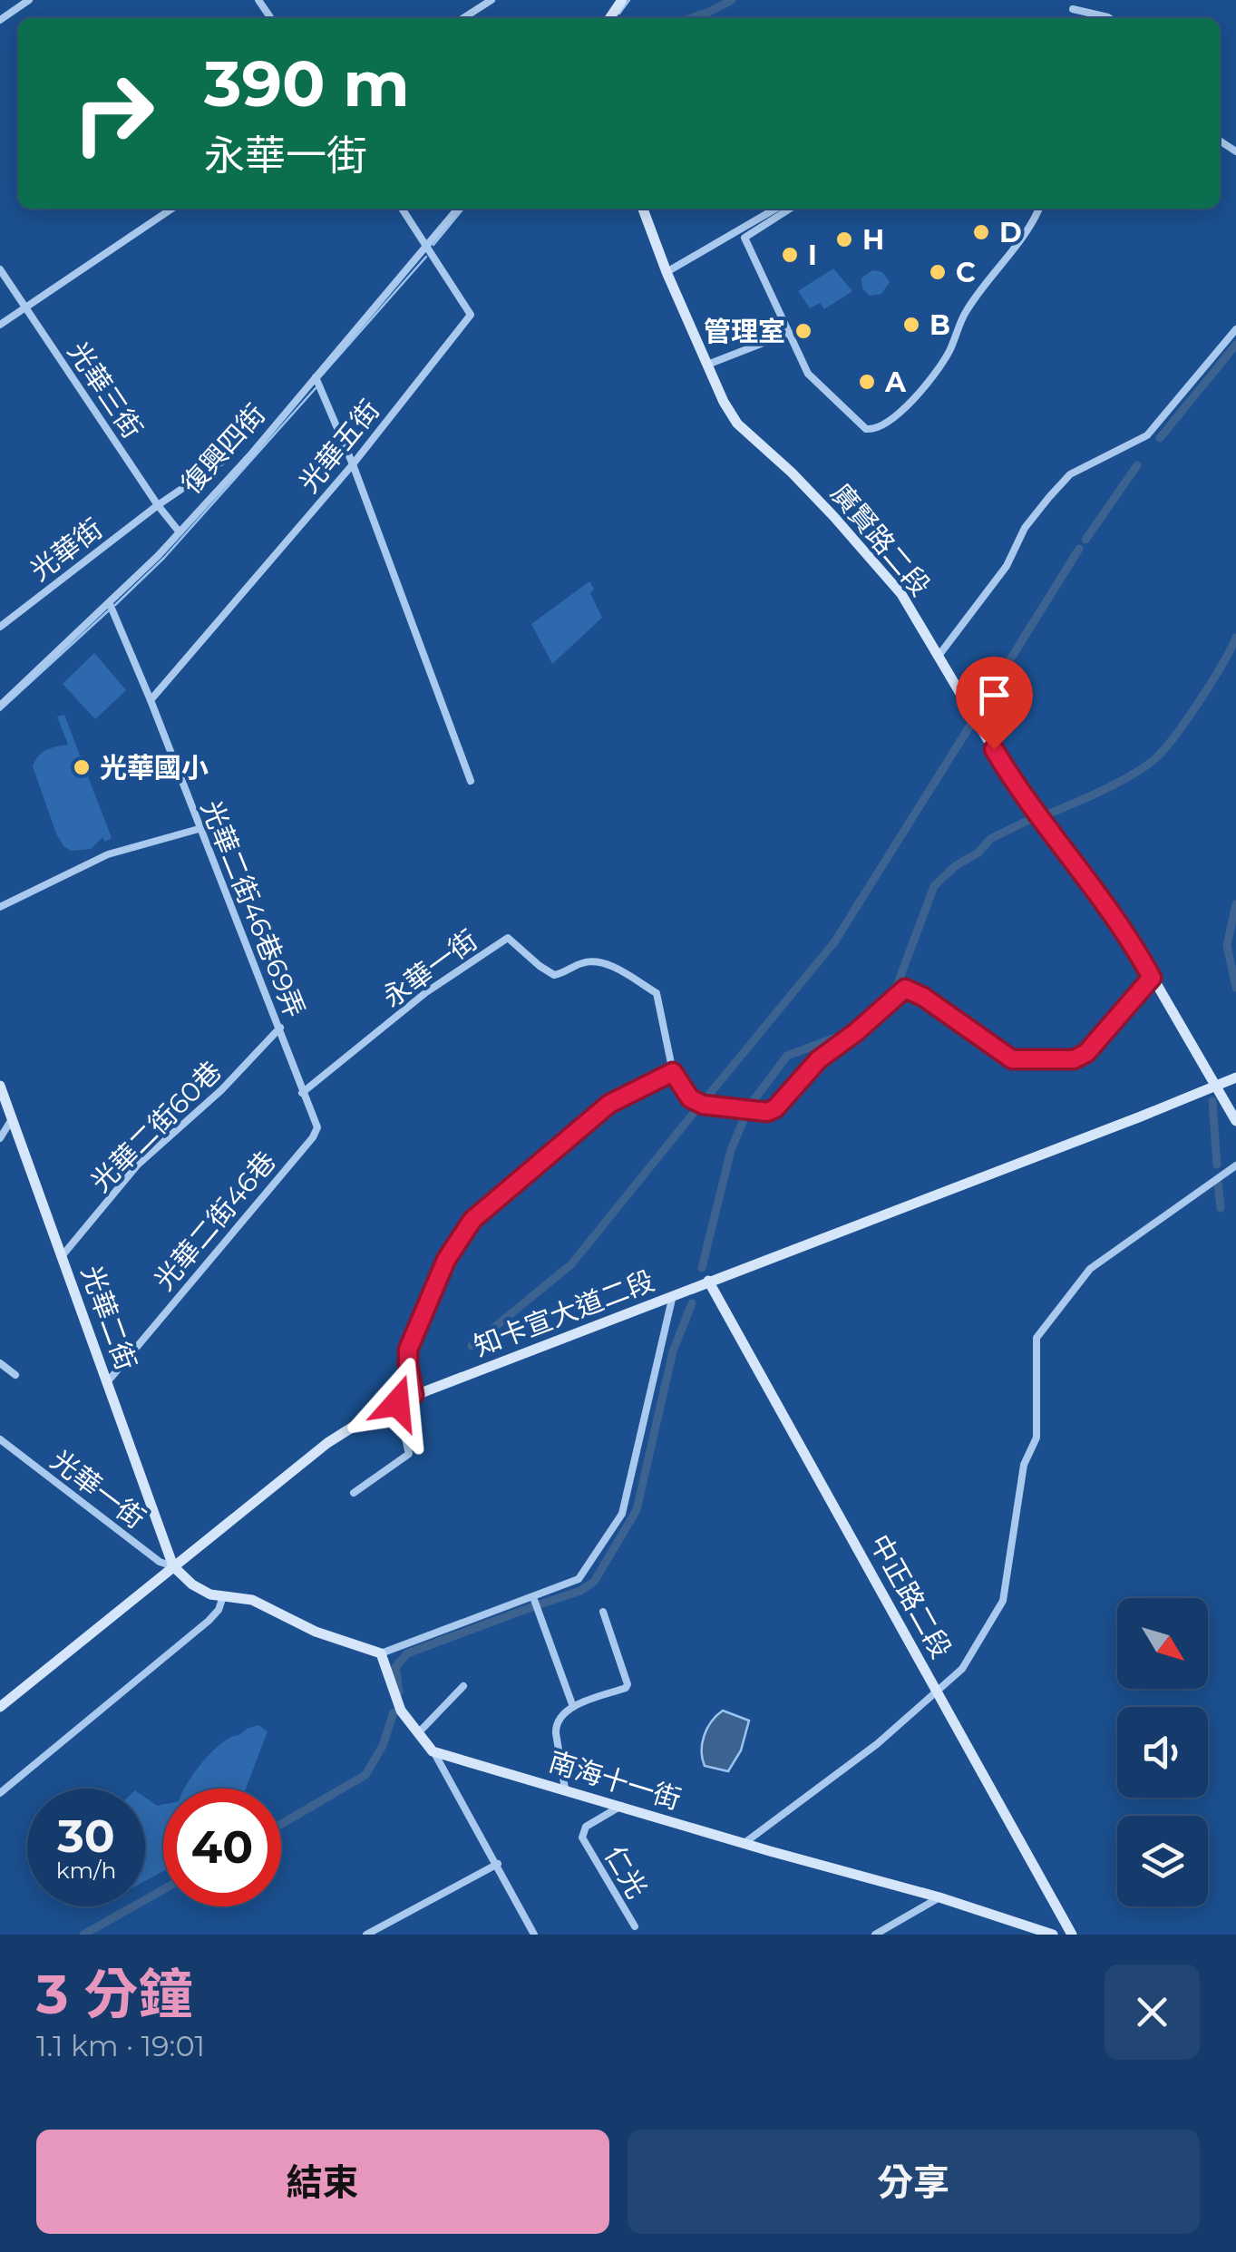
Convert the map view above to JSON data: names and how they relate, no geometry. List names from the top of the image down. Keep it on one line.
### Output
{"streets":{"street":["光華三街","光華五街","復興四街","廣賢路二段","光華街","光華二街46巷69弄","永華一街","光華二街60巷","光華二街46巷","知卡宣大道二段","光華二街","光華一街","中正路二段","南海十一街","仁光"]},"crossings":[["光華三街","復興四街"],["光華三街","光華街"],["光華五街","復興四街"],["光華五街","光華二街46巷69弄"],["復興四街","光華二街46巷69弄"],["廣賢路二段","知卡宣大道二段"],["光華二街46巷69弄","永華一街"],["光華二街46巷69弄","光華二街60巷"],["光華二街46巷69弄","光華二街46巷"],["光華二街60巷","光華二街"],["光華二街46巷","光華二街"],["知卡宣大道二段","光華二街"],["知卡宣大道二段","光華一街"],["知卡宣大道二段","中正路二段"],["光華二街","光華一街"],["南海十一街","仁光"]],"places":["D","H","I","C","B","管理室","A","光華國小"],"north":"bottom right","page":{"turn":["390 m","永華一街"],"speed":"30 km/h","limit":"40","heading":["3 分鐘","1.1 km · 19:01"],"buttons":["結束","分享"]}}
